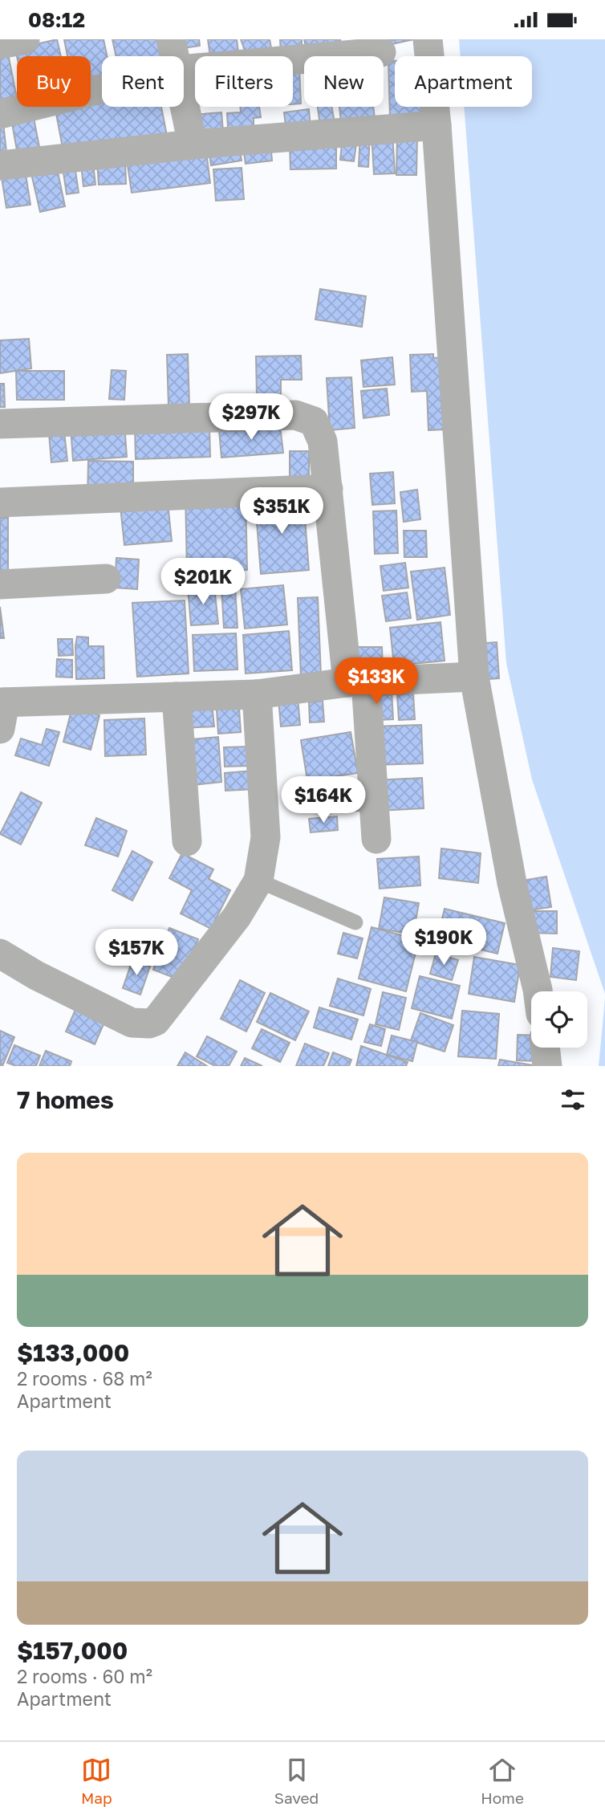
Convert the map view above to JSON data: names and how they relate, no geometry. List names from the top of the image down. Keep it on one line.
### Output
{"page":{"status":"08:12","chip":["Buy","Rent","Filters","New","Apartment"],"price":["$297K","$351K","$201K","$133K","$164K","$190K","$157K"],"heading":"7 homes","list":[{"name":"$133,000","note":"2 rooms · 68 m² · Apartment"},{"name":"$157,000","note":"2 rooms · 60 m² · Apartment"}],"tabs":["Map","Saved","Home"]}}
